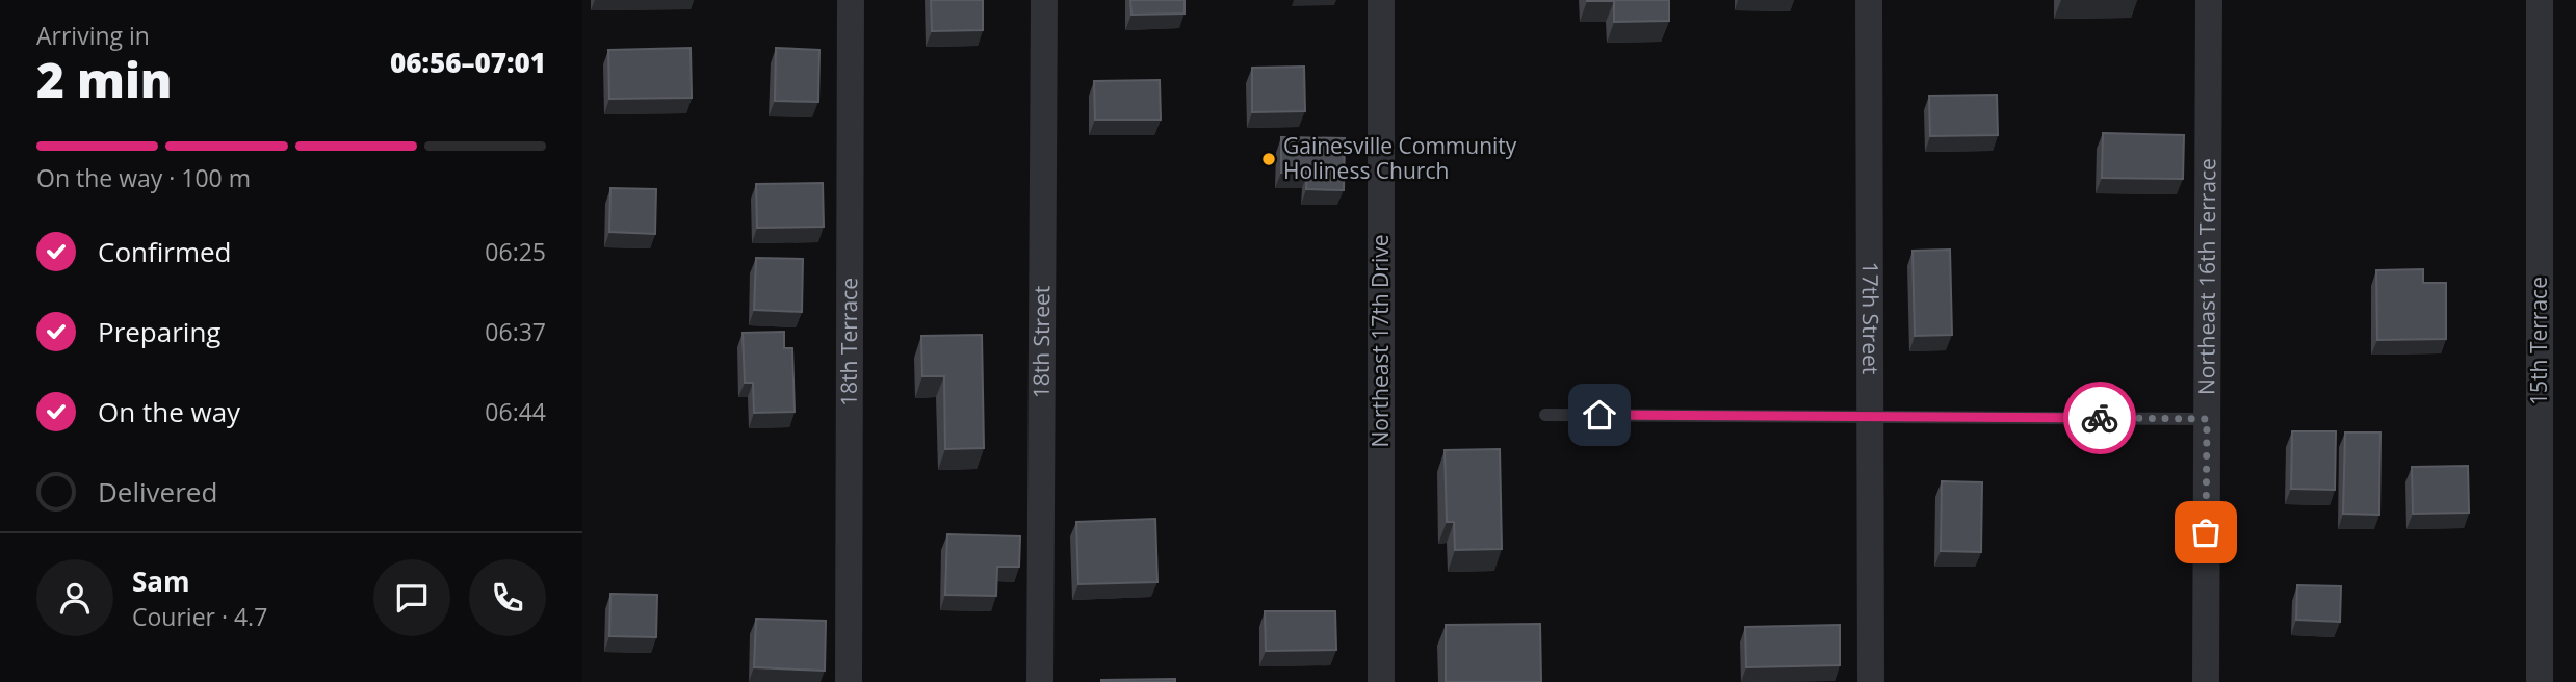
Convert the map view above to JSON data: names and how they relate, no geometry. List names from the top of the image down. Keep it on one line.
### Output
{"streets":{"street":["Northeast 16th Terrace","17th Street","18th Terrace","18th Street","Northeast 17th Drive","15th Terrace"]},"places":["Gainesville Community Holiness Church"],"page":{"heading":["2 min","Arriving in","06:56–07:01"],"panel":["Sam","Courier · 4.7"],"bar":"On the way · 100 m","list":[["Confirmed","06:25"],["Preparing","06:37"],["On the way","06:44"],"Delivered"]}}
